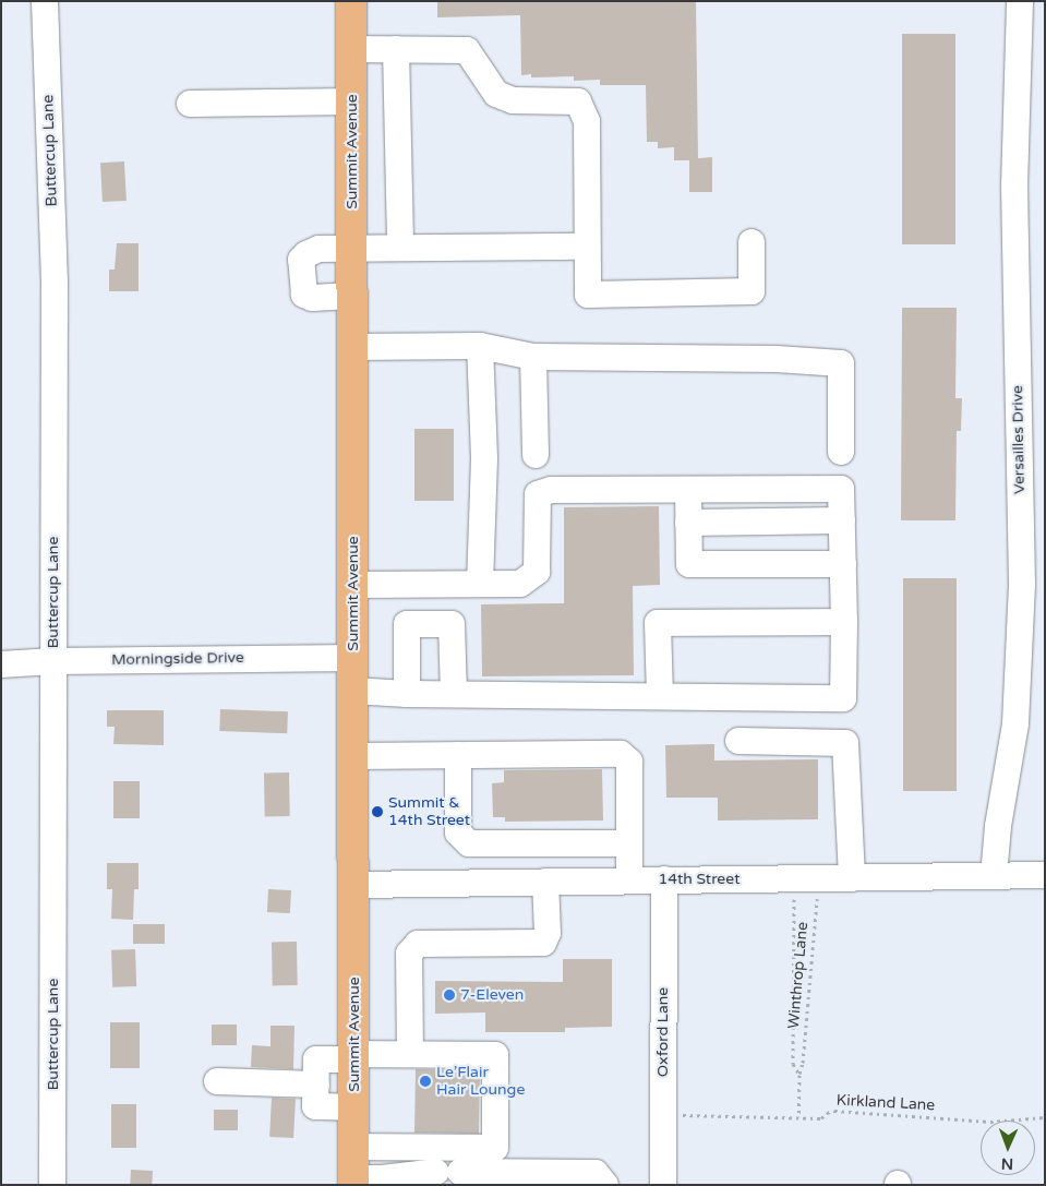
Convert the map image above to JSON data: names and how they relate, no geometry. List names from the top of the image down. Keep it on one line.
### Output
{"streets":{"main road":["Summit Avenue"],"street":["Buttercup Lane","Versailles Drive","Morningside Drive","14th Street","Oxford Lane"],"path":["Winthrop Lane","Kirkland Lane"]},"crossings":[["Buttercup Lane","Morningside Drive"],["Summit Avenue","Morningside Drive"],["Summit Avenue","14th Street"],["Versailles Drive","14th Street"],["14th Street","Winthrop Lane"],["14th Street","Oxford Lane"],["Winthrop Lane","Kirkland Lane"],["Oxford Lane","Kirkland Lane"]],"places":["Summit & 14th Street","7-Eleven","Le’Flair Hair Lounge"],"north":"bottom"}
